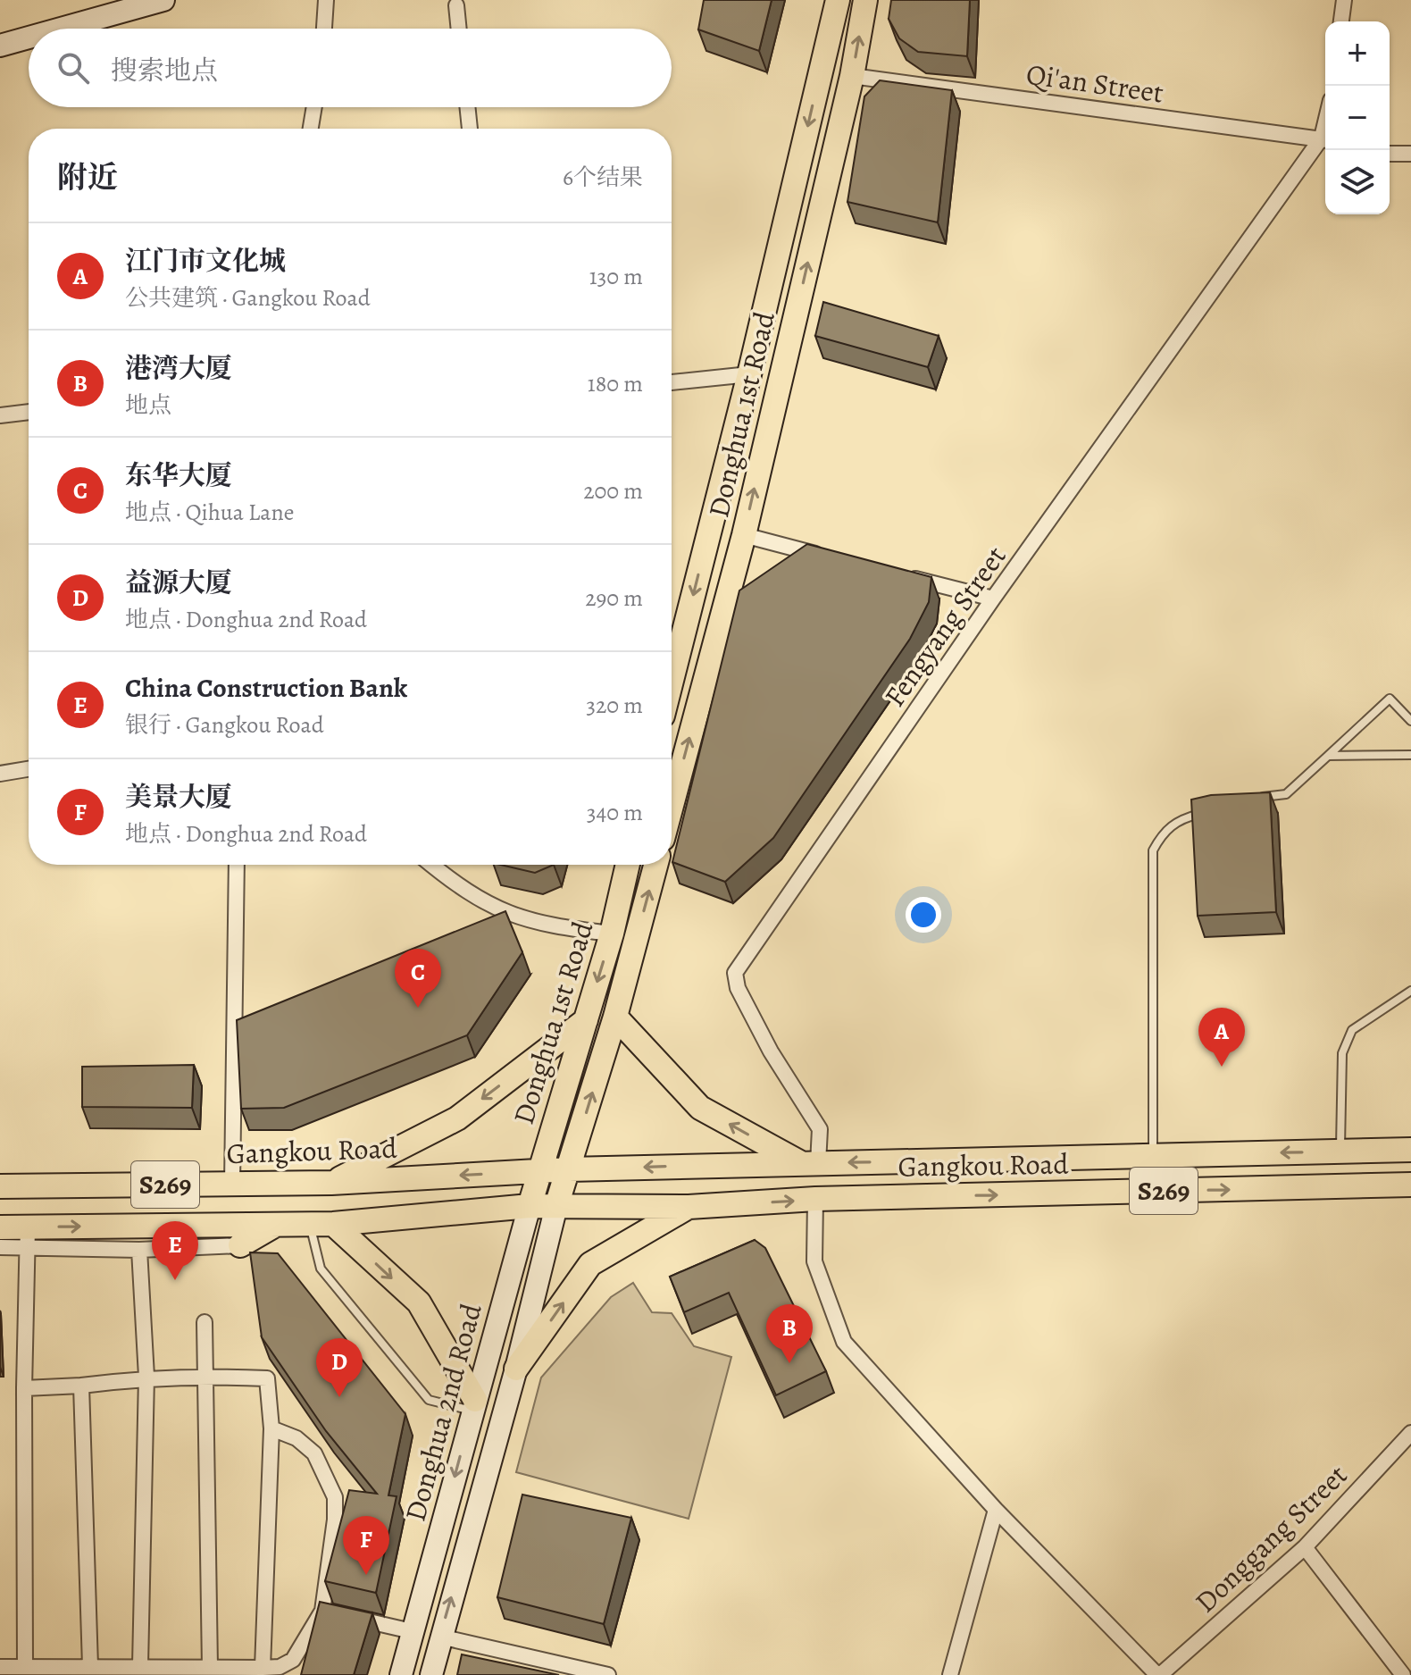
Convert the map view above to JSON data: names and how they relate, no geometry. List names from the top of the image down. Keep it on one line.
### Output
{"streets":{"main road":["Donghua 1st Road","Gangkou Road","S269","Donghua 2nd Road"],"street":["Qi'an Street","Fengyang Street","Donggang Street"]},"crossings":[["Qi'an Street","Donghua 1st Road"],["Donghua 1st Road","Gangkou Road"],["Donghua 1st Road","S269"],["Donghua 1st Road","Donghua 2nd Road"],["Fengyang Street","Gangkou Road"],["Gangkou Road","S269"],["Gangkou Road","Donghua 2nd Road"],["S269","Donghua 2nd Road"]],"page":{"map_buttons":["+","−"],"search":"搜索地点","heading":["附近","6个结果"],"list":[{"mark":"A","name":"江门市文化城","note":"公共建筑 · Gangkou Road","value":"130 m"},{"mark":"B","name":"港湾大厦","note":"地点","value":"180 m"},{"mark":"C","name":"东华大厦","note":"地点 · Qihua Lane","value":"200 m"},{"mark":"D","name":"益源大厦","note":"地点 · Donghua 2nd Road","value":"290 m"},{"mark":"E","name":"China Construction Bank","note":"银行 · Gangkou Road","value":"320 m"},{"mark":"F","name":"美景大厦","note":"地点 · Donghua 2nd Road","value":"340 m"}],"pins":["C","A","E","B","D","F"]}}
